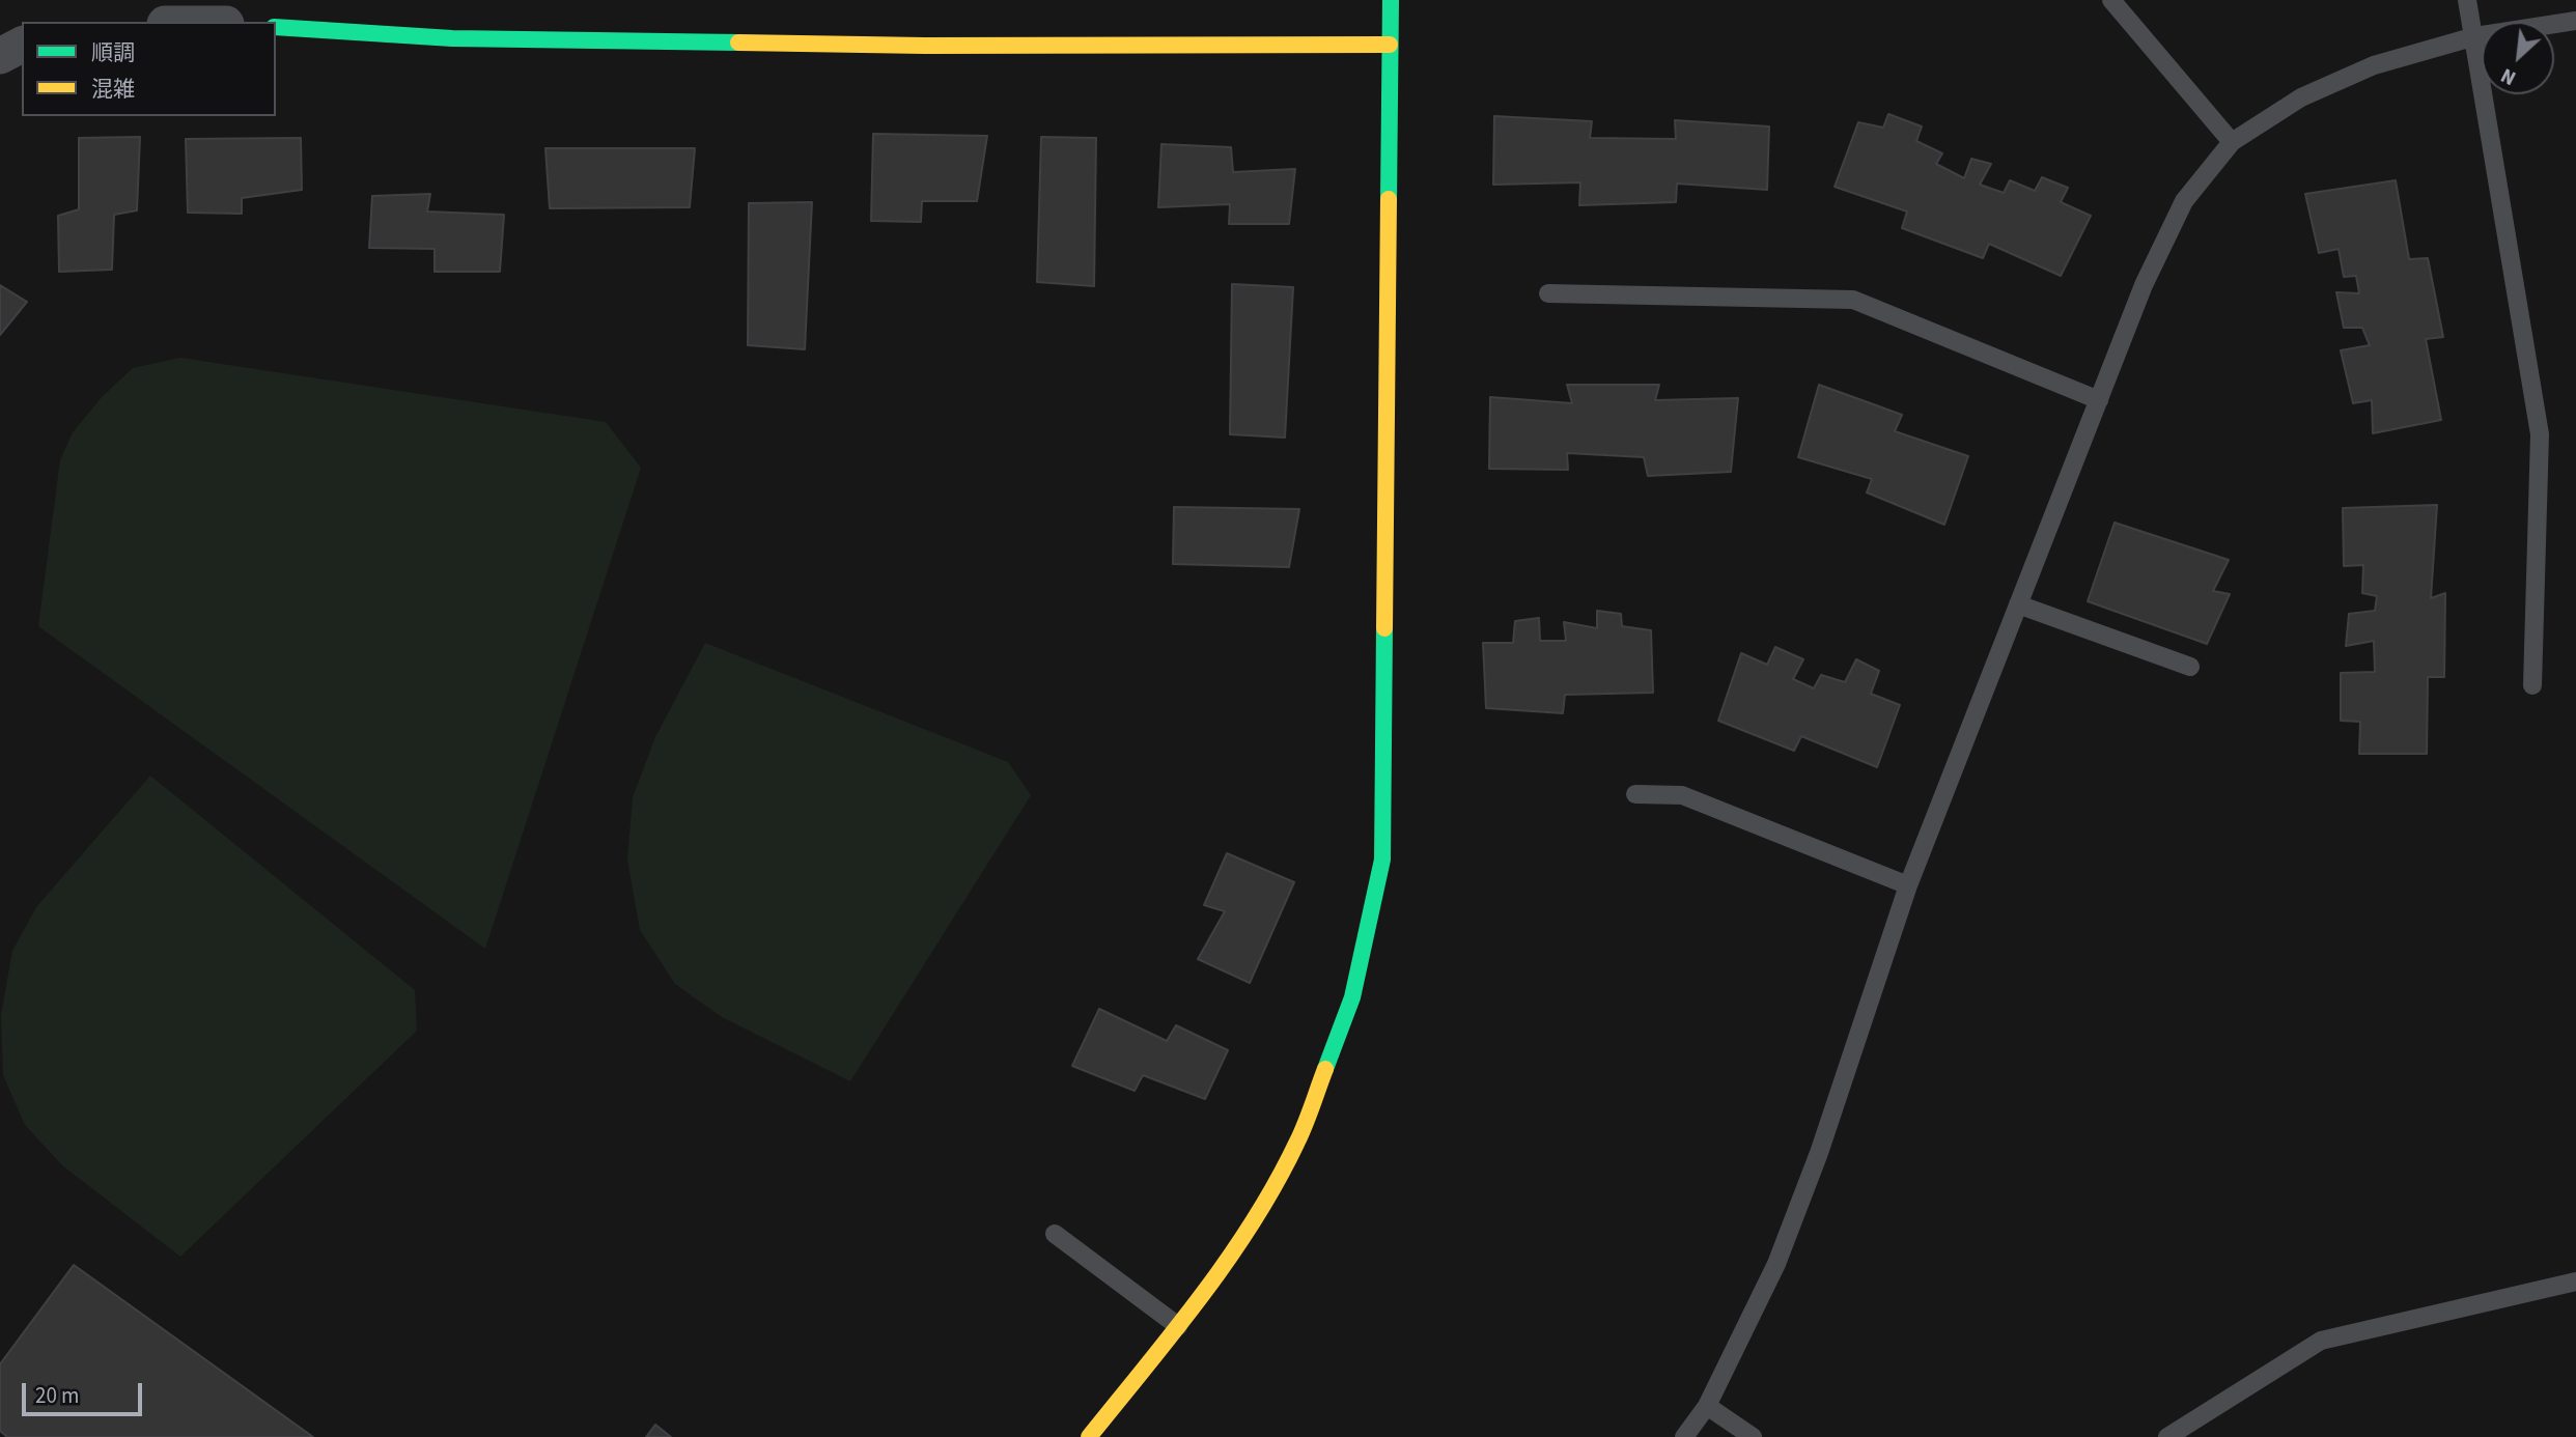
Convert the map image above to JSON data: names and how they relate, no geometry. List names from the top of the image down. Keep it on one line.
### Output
{"legend":["順調","混雑"],"scale_bar":"20 m","north":"bottom left"}
